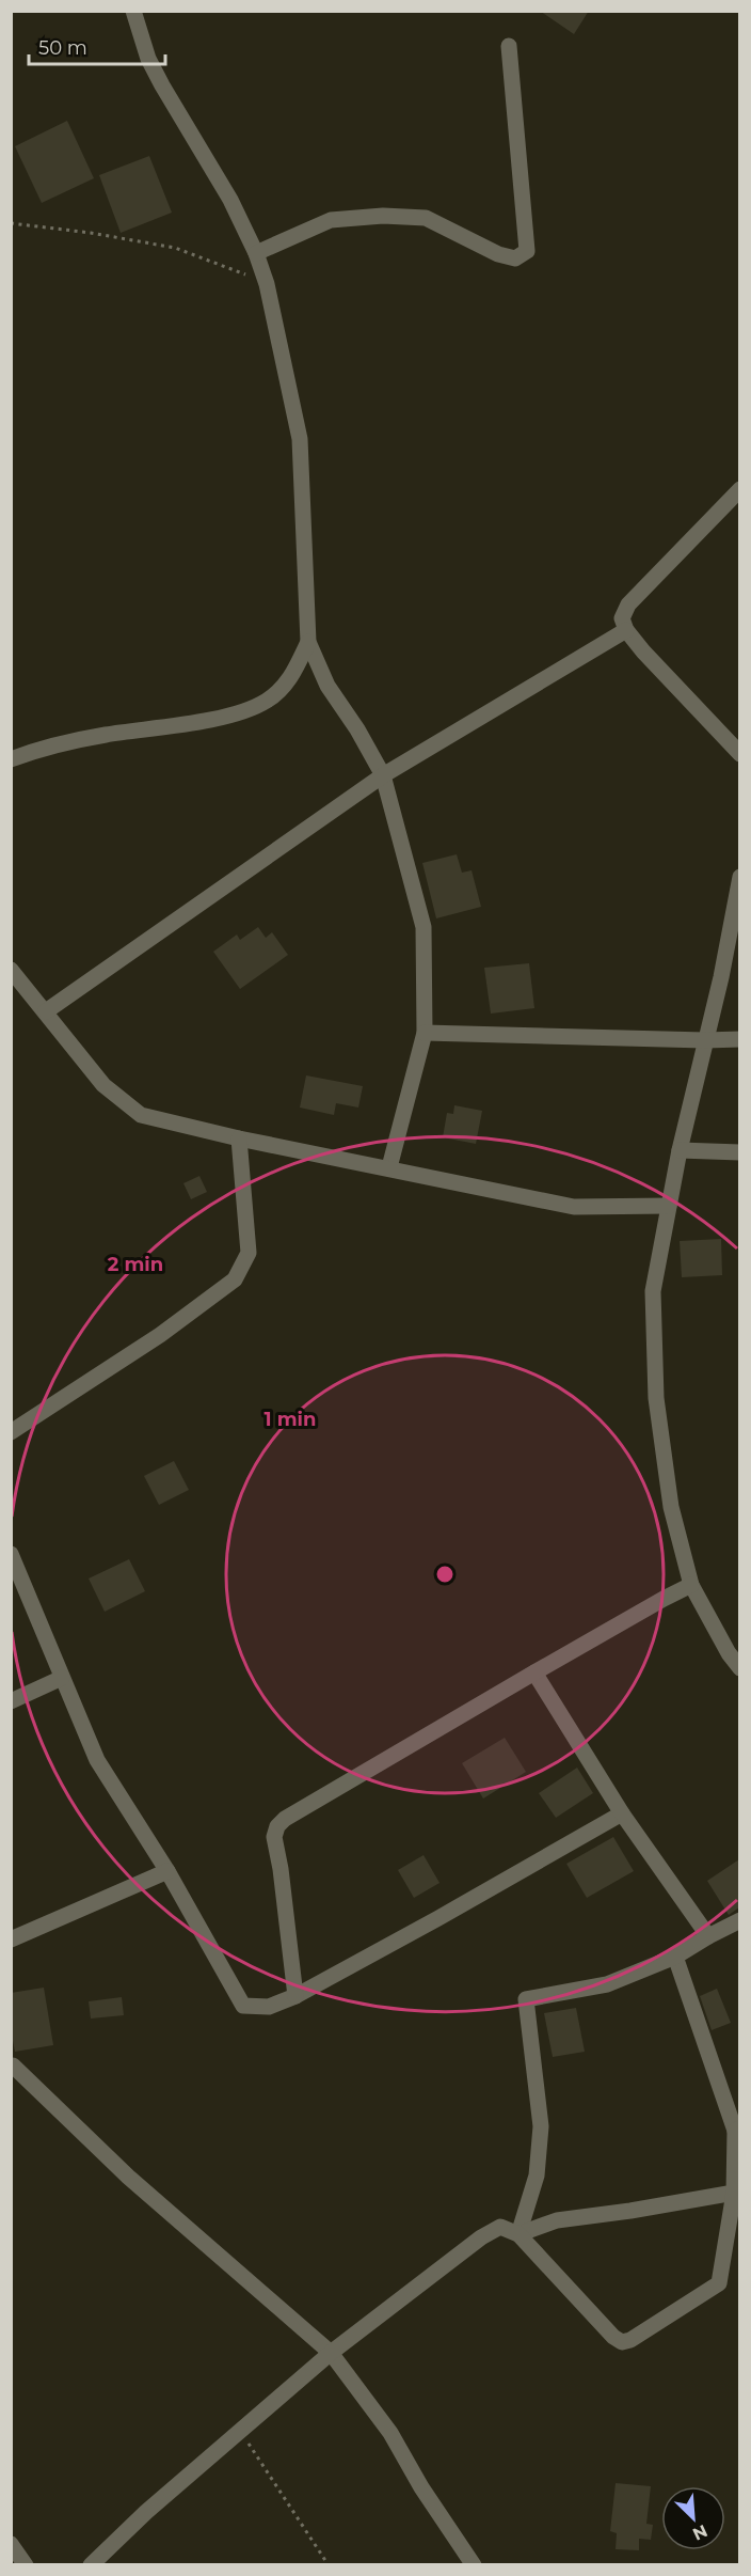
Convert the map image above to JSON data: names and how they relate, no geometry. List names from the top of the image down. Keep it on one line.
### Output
{"scale_bar":"50 m","north":"bottom right","rings":["2 min","1 min"]}
